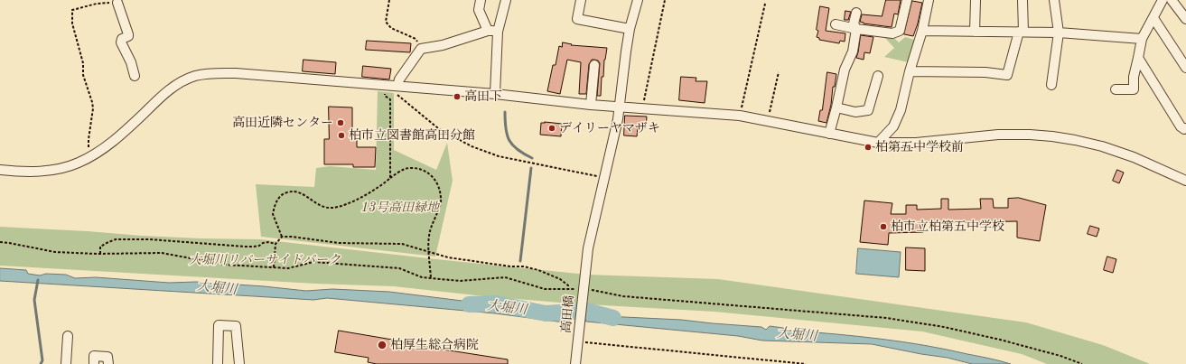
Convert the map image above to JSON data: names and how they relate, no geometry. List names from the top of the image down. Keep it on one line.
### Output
{"streets":{"street":["高田橋"]},"water":["大堀川"],"parks":["13号高田緑地","大堀川リバーサイドパーク"],"places":["高田下","高田近隣センター","デイリーヤマザキ","柏市立図書館高田分館","柏第五中学校前","柏市立柏第五中学校","柏厚生総合病院"]}
